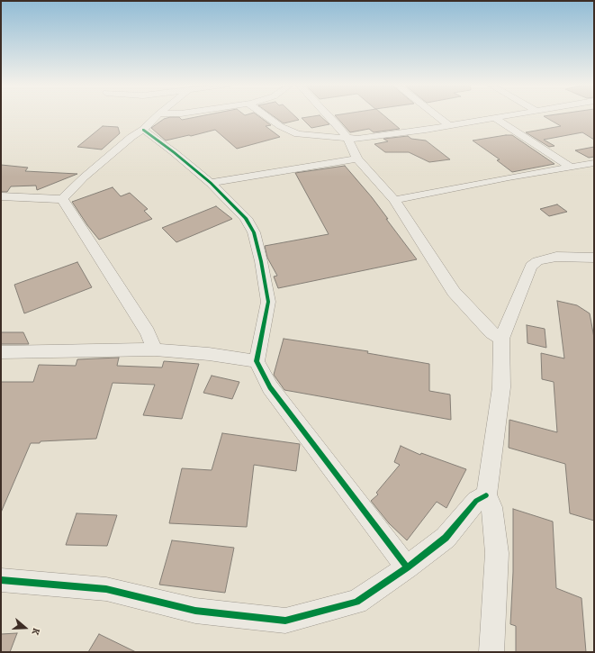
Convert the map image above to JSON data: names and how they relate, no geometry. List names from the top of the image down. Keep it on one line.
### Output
{"north":"right"}
